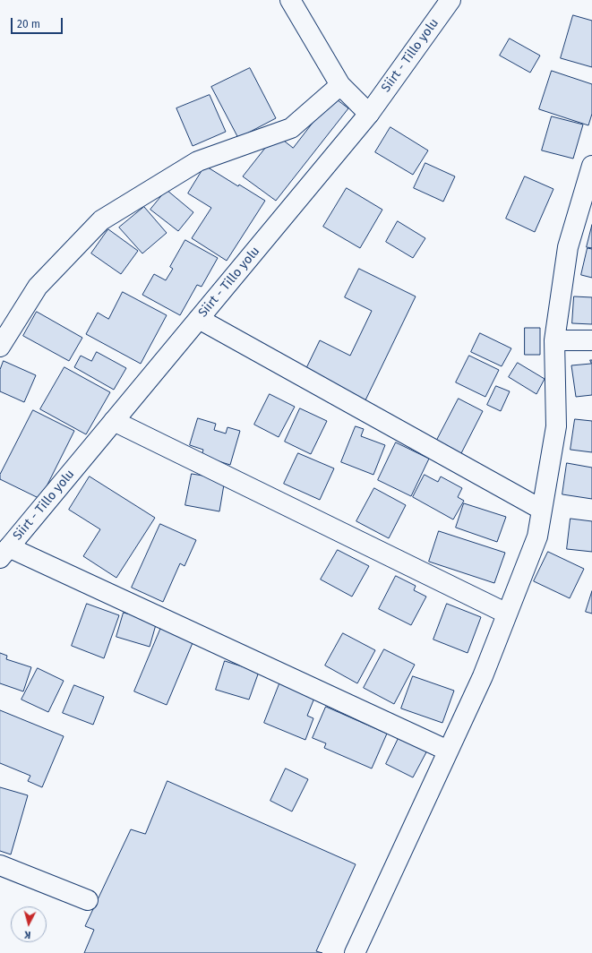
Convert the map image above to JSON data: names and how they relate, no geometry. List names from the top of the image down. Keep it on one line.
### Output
{"streets":{"street":["Siirt - Tillo yolu"]},"scale_bar":"20 m","north":"bottom"}
